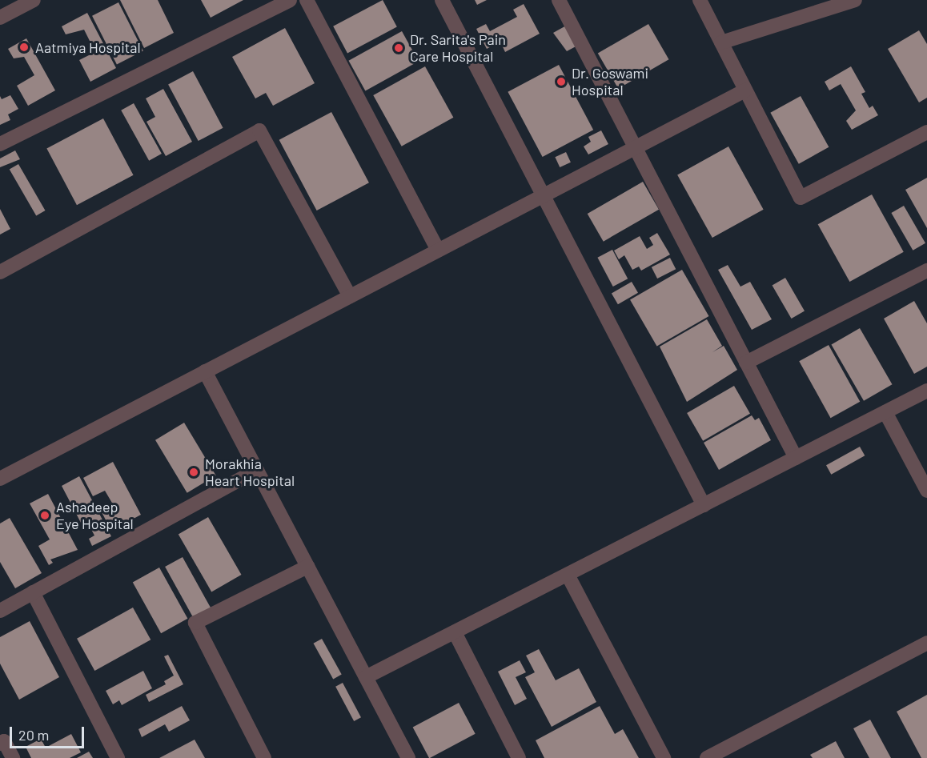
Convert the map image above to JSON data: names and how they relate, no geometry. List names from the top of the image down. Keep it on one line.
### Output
{"places":["Aatmiya Hospital","Dr. Sarita's Pain Care Hospital","Dr. Goswami Hospital","Morakhia Heart Hospital","Ashadeep Eye Hospital"],"scale_bar":"20 m"}
